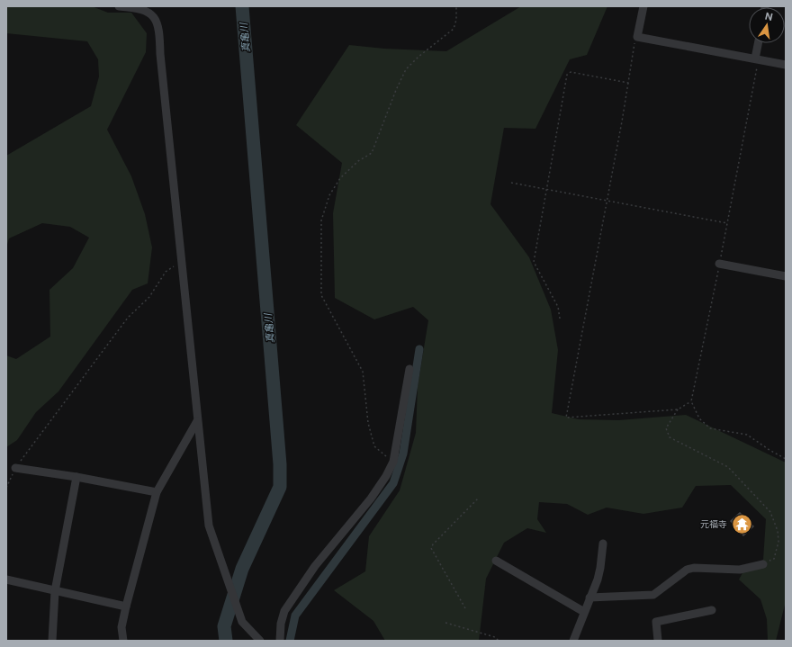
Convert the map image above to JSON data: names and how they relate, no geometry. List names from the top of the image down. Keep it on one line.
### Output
{"water":["真亀川"],"places":{"temple":["元福寺"]},"north":"top"}
